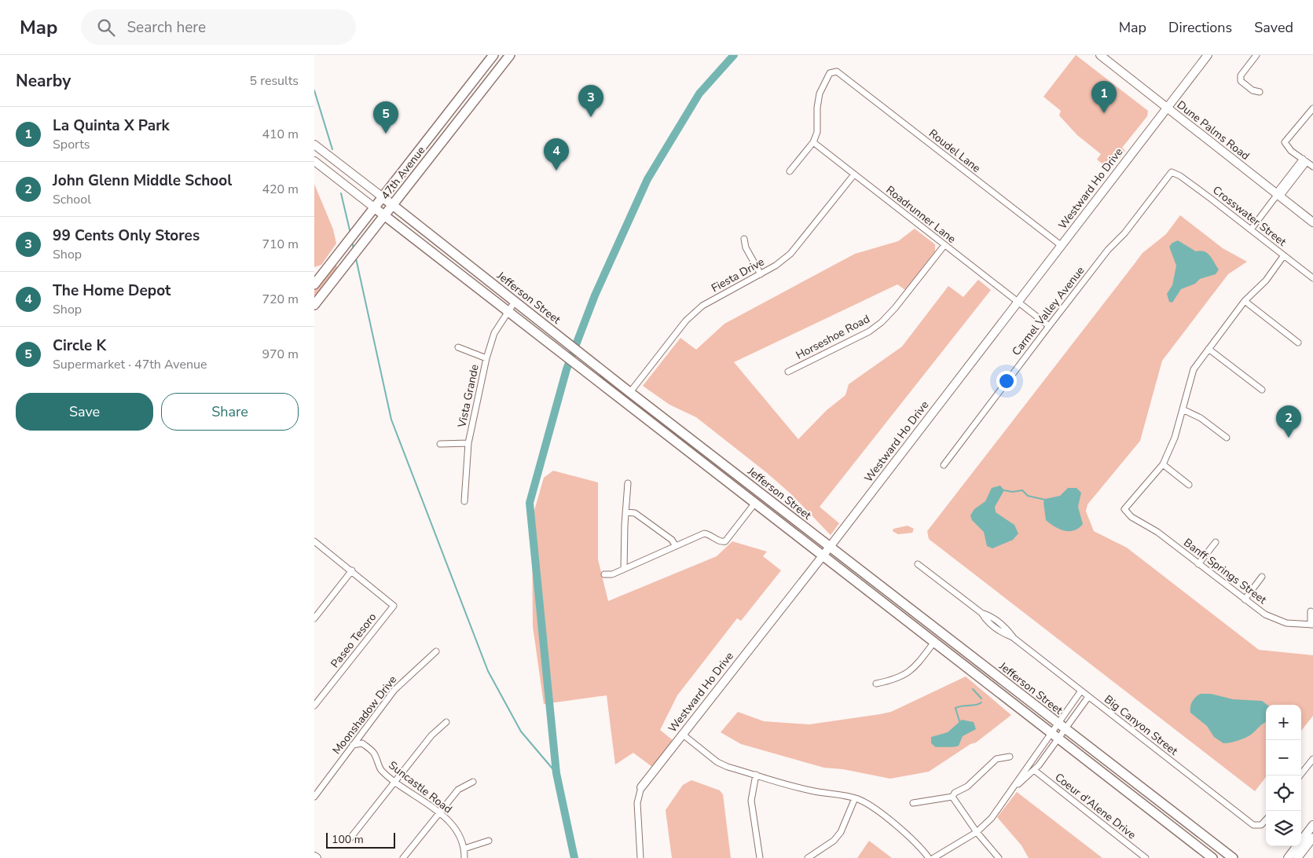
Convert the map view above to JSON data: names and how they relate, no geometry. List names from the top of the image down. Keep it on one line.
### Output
{"streets":{"main road":["47th Avenue","Jefferson Street"],"street":["Dune Palms Road","Roudel Lane","Westward Ho Drive","Roadrunner Lane","Crosswater Street","Fiesta Drive","Carmel Valley Avenue","Horseshoe Road","Vista Grande","Banff Springs Street","Paseo Tesoro","Moonshadow Drive","Big Canyon Street","Suncastle Road","Coeur d'Alene Drive"]},"crossings":[["Dune Palms Road","Westward Ho Drive"],["Roudel Lane","Westward Ho Drive"],["Roudel Lane","Roadrunner Lane"],["47th Avenue","Jefferson Street"],["Westward Ho Drive","Roadrunner Lane"],["Westward Ho Drive","Jefferson Street"],["Roadrunner Lane","Fiesta Drive"],["Roadrunner Lane","Carmel Valley Avenue"],["Roadrunner Lane","Horseshoe Road"],["Crosswater Street","Carmel Valley Avenue"],["Fiesta Drive","Jefferson Street"],["Jefferson Street","Vista Grande"],["Moonshadow Drive","Suncastle Road"]],"scale_bar":"100 m","page":{"header":"Map","search":"Search here","nav":["Map","Directions","Saved"],"heading":["Nearby","5 results"],"pins":["1","3","5","4","2"],"list":[{"mark":"1","name":"La Quinta X Park","note":"Sports","value":"410 m"},{"mark":"2","name":"John Glenn Middle School","note":"School","value":"420 m"},{"mark":"3","name":"99 Cents Only Stores","note":"Shop","value":"710 m"},{"mark":"4","name":"The Home Depot","note":"Shop","value":"720 m"},{"mark":"5","name":"Circle K","note":"Supermarket · 47th Avenue","value":"970 m"}],"buttons":["Save","Share"],"map_buttons":["+","−"],"scale":"100 m"}}
